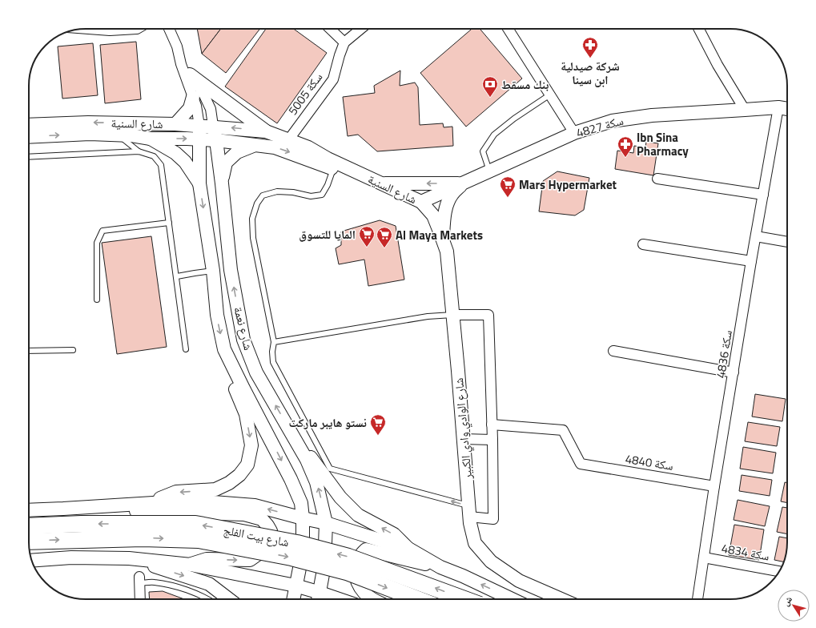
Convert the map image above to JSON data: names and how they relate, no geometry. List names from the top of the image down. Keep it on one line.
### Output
{"streets":{"main road":["شارع بيت الفلج"],"street":["سكة 5005","شارع السنية","سكة 4827","شارع نعمة","سكة 4836","شارع الوادي وادي الكبير","سكة 4840","سكة 4834"]},"crossings":[["سكة 5005","شارع السنية"],["شارع السنية","سكة 4827"],["شارع السنية","شارع نعمة"],["شارع السنية","شارع الوادي وادي الكبير"],["سكة 4827","سكة 4836"],["سكة 4827","شارع الوادي وادي الكبير"],["سكة 4836","سكة 4840"],["سكة 4836","سكة 4834"]],"places":{"pharmacy":["شركة صيدلية ابن سينا","Ibn Sina Pharmacy"],"bank":["بنك مسقط"],"supermarket":["Mars Hypermarket","المايا للتسوق","Al Maya Markets","نستو هايبر ماركت"]},"north":"top left"}
